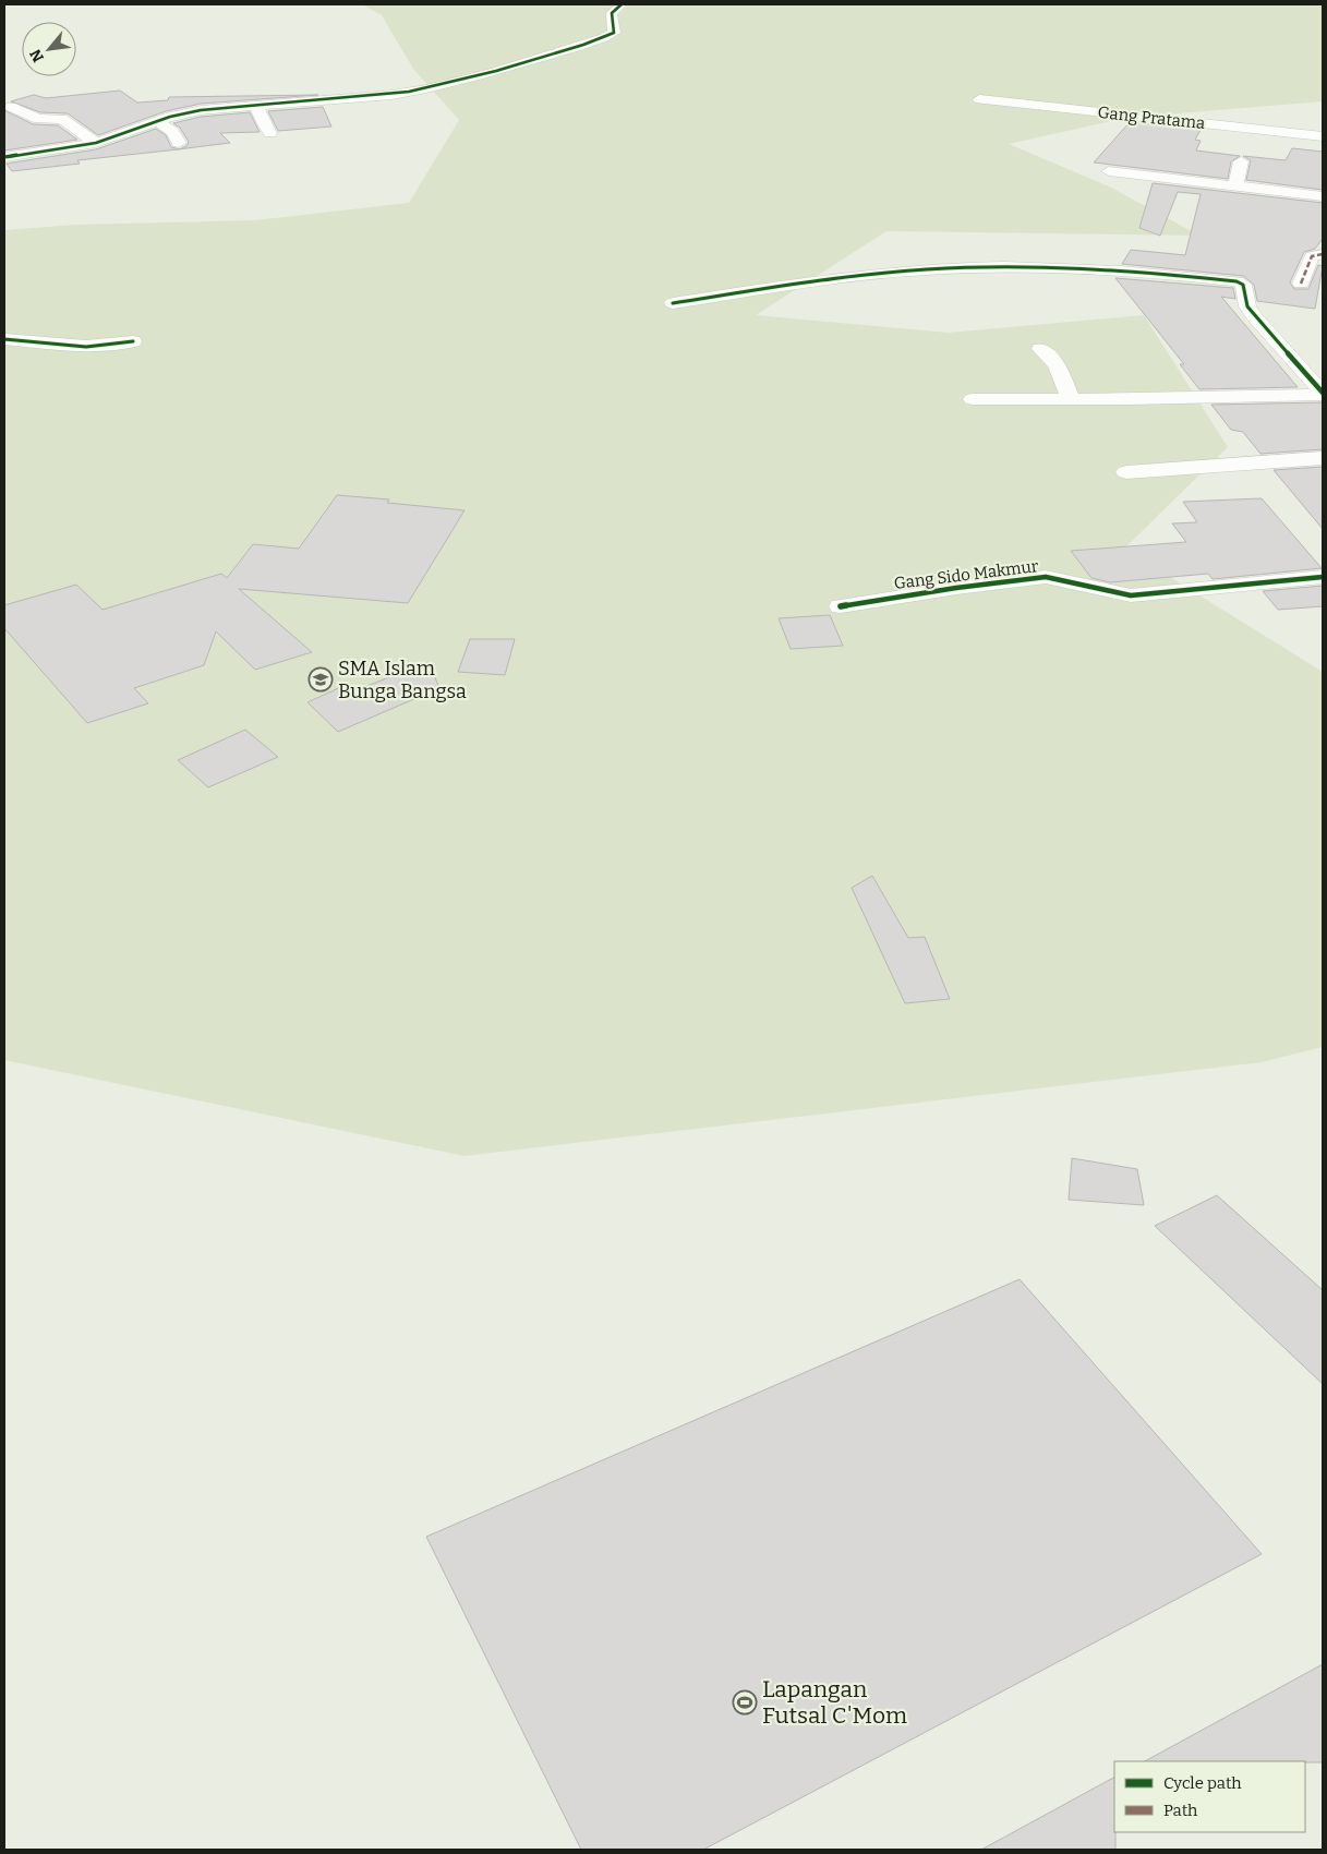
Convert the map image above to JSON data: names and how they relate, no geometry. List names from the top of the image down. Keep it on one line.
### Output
{"streets":{"street":["Gang Pratama","Gang Sido Makmur"]},"places":{"school or university":["SMA Islam Bunga Bangsa"],"sports":["Lapangan Futsal C'Mom"]},"legend":["Cycle path","Path"],"north":"bottom left"}
